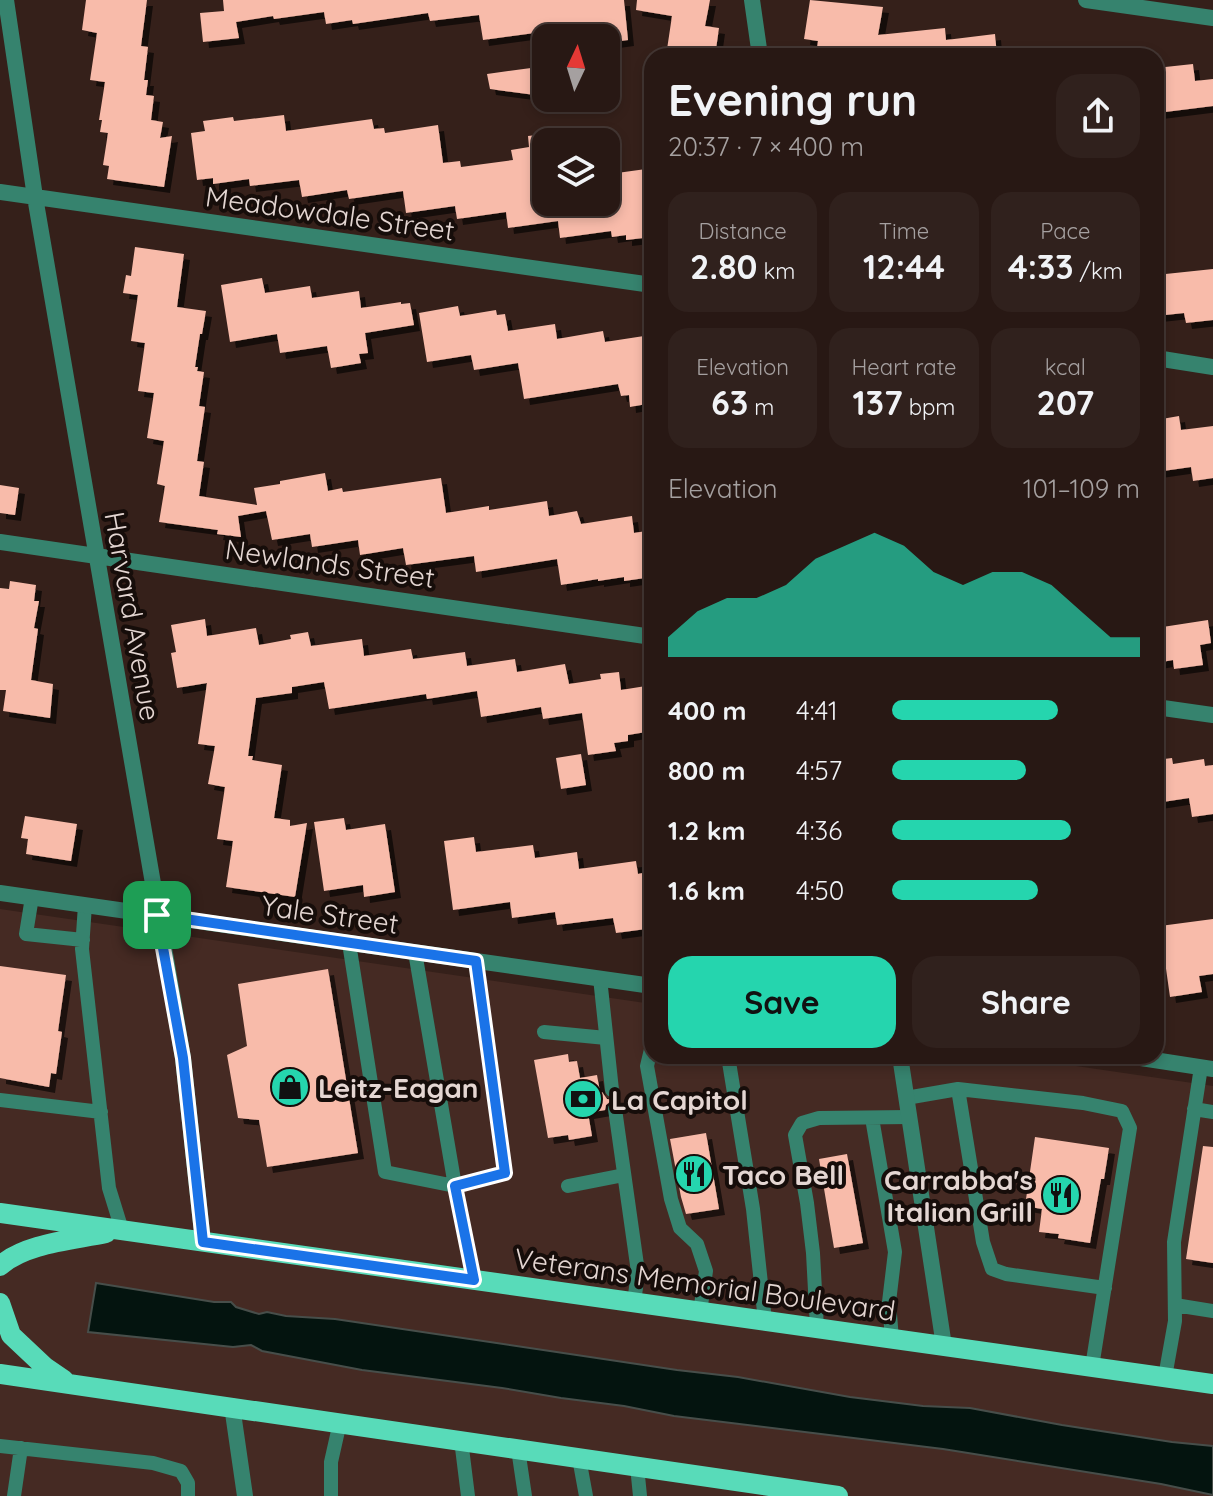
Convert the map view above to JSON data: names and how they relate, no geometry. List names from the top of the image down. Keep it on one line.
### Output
{"streets":{"main road":["Veterans Memorial Boulevard"],"street":["Meadowdale Street","Newlands Street","Harvard Avenue","Yale Street"]},"crossings":[["Meadowdale Street","Harvard Avenue"],["Newlands Street","Harvard Avenue"],["Harvard Avenue","Yale Street"],["Harvard Avenue","Veterans Memorial Boulevard"]],"places":{"shop":["Leitz-Eagan"],"bank":["La Capitol"],"restaurant":["Taco Bell","Carrabba's Italian Grill"]},"north":"top","page":{"heading":["Evening run","20:37 · 7 × 400 m"],"stats":[["Distance","2.80 km"],["Time","12:44"],["Pace","4:33 /km"],["Elevation","63 m"],["Heart rate","137 bpm"],["kcal","207"]],"chart":["Elevation","101–109 m"],"list":[{"name":"400 m","note":"4:41"},{"name":"800 m","note":"4:57"},{"name":"1.2 km","note":"4:36"},{"name":"1.6 km","note":"4:50"}],"buttons":["Save","Share"]}}
